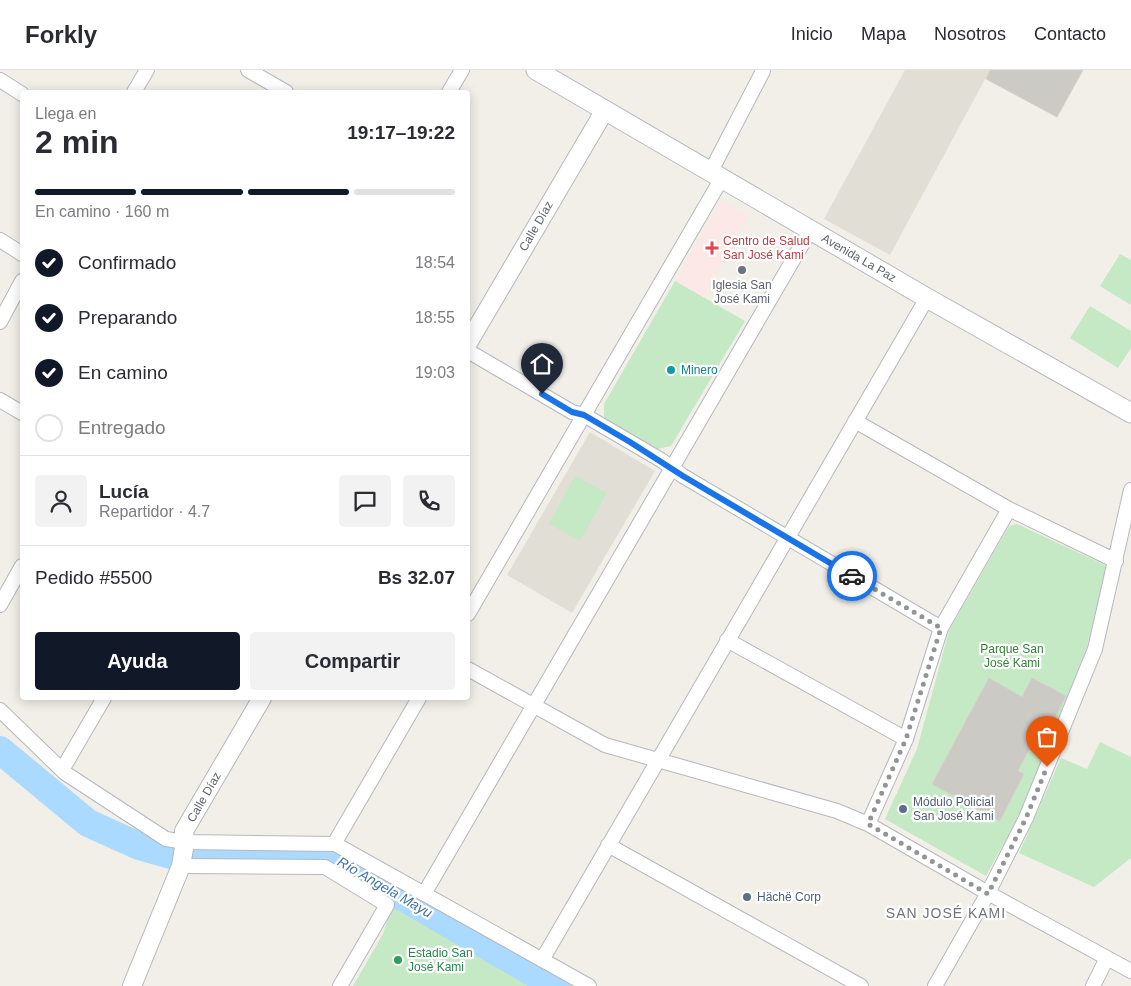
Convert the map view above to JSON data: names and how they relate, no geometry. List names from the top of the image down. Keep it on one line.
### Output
{"streets":{"main road":["Avenida La Paz"],"street":["Calle Díaz"]},"crossings":[["Calle Díaz","Avenida La Paz"]],"districts":["SAN JOSÉ KAMI"],"water":["Río Angela Mayu"],"parks":["Parque San José Kami"],"places":{"health":["Centro de Salud San José Kami"],"other":["Iglesia San José Kami","Minero","Módulo Policial San José Kami","Hächë Corp","Estadio San José Kami"]},"page":{"header":"Forkly","nav":["Inicio","Mapa","Nosotros","Contacto"],"heading":["2 min","Llega en","19:17–19:22"],"panel":["Lucía","Repartidor · 4.7","Pedido #5500","Bs 32.07"],"bar":"En camino · 160 m","list":[["Confirmado","18:54"],["Preparando","18:55"],["En camino","19:03"],"Entregado"],"buttons":["Ayuda","Compartir"]}}
